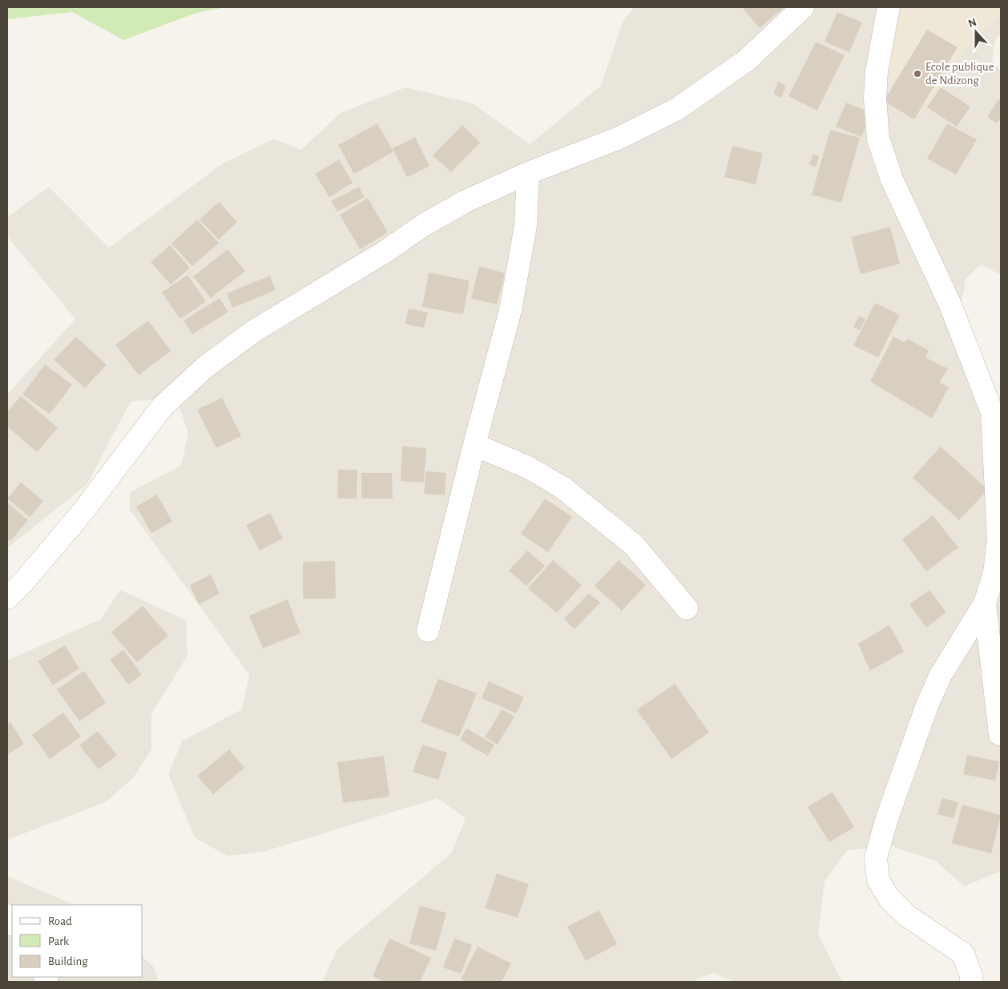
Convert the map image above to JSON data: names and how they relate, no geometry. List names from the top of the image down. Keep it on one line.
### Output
{"places":["Ecole publique de Ndizong"],"legend":["Road","Park","Building"],"north":"top"}
